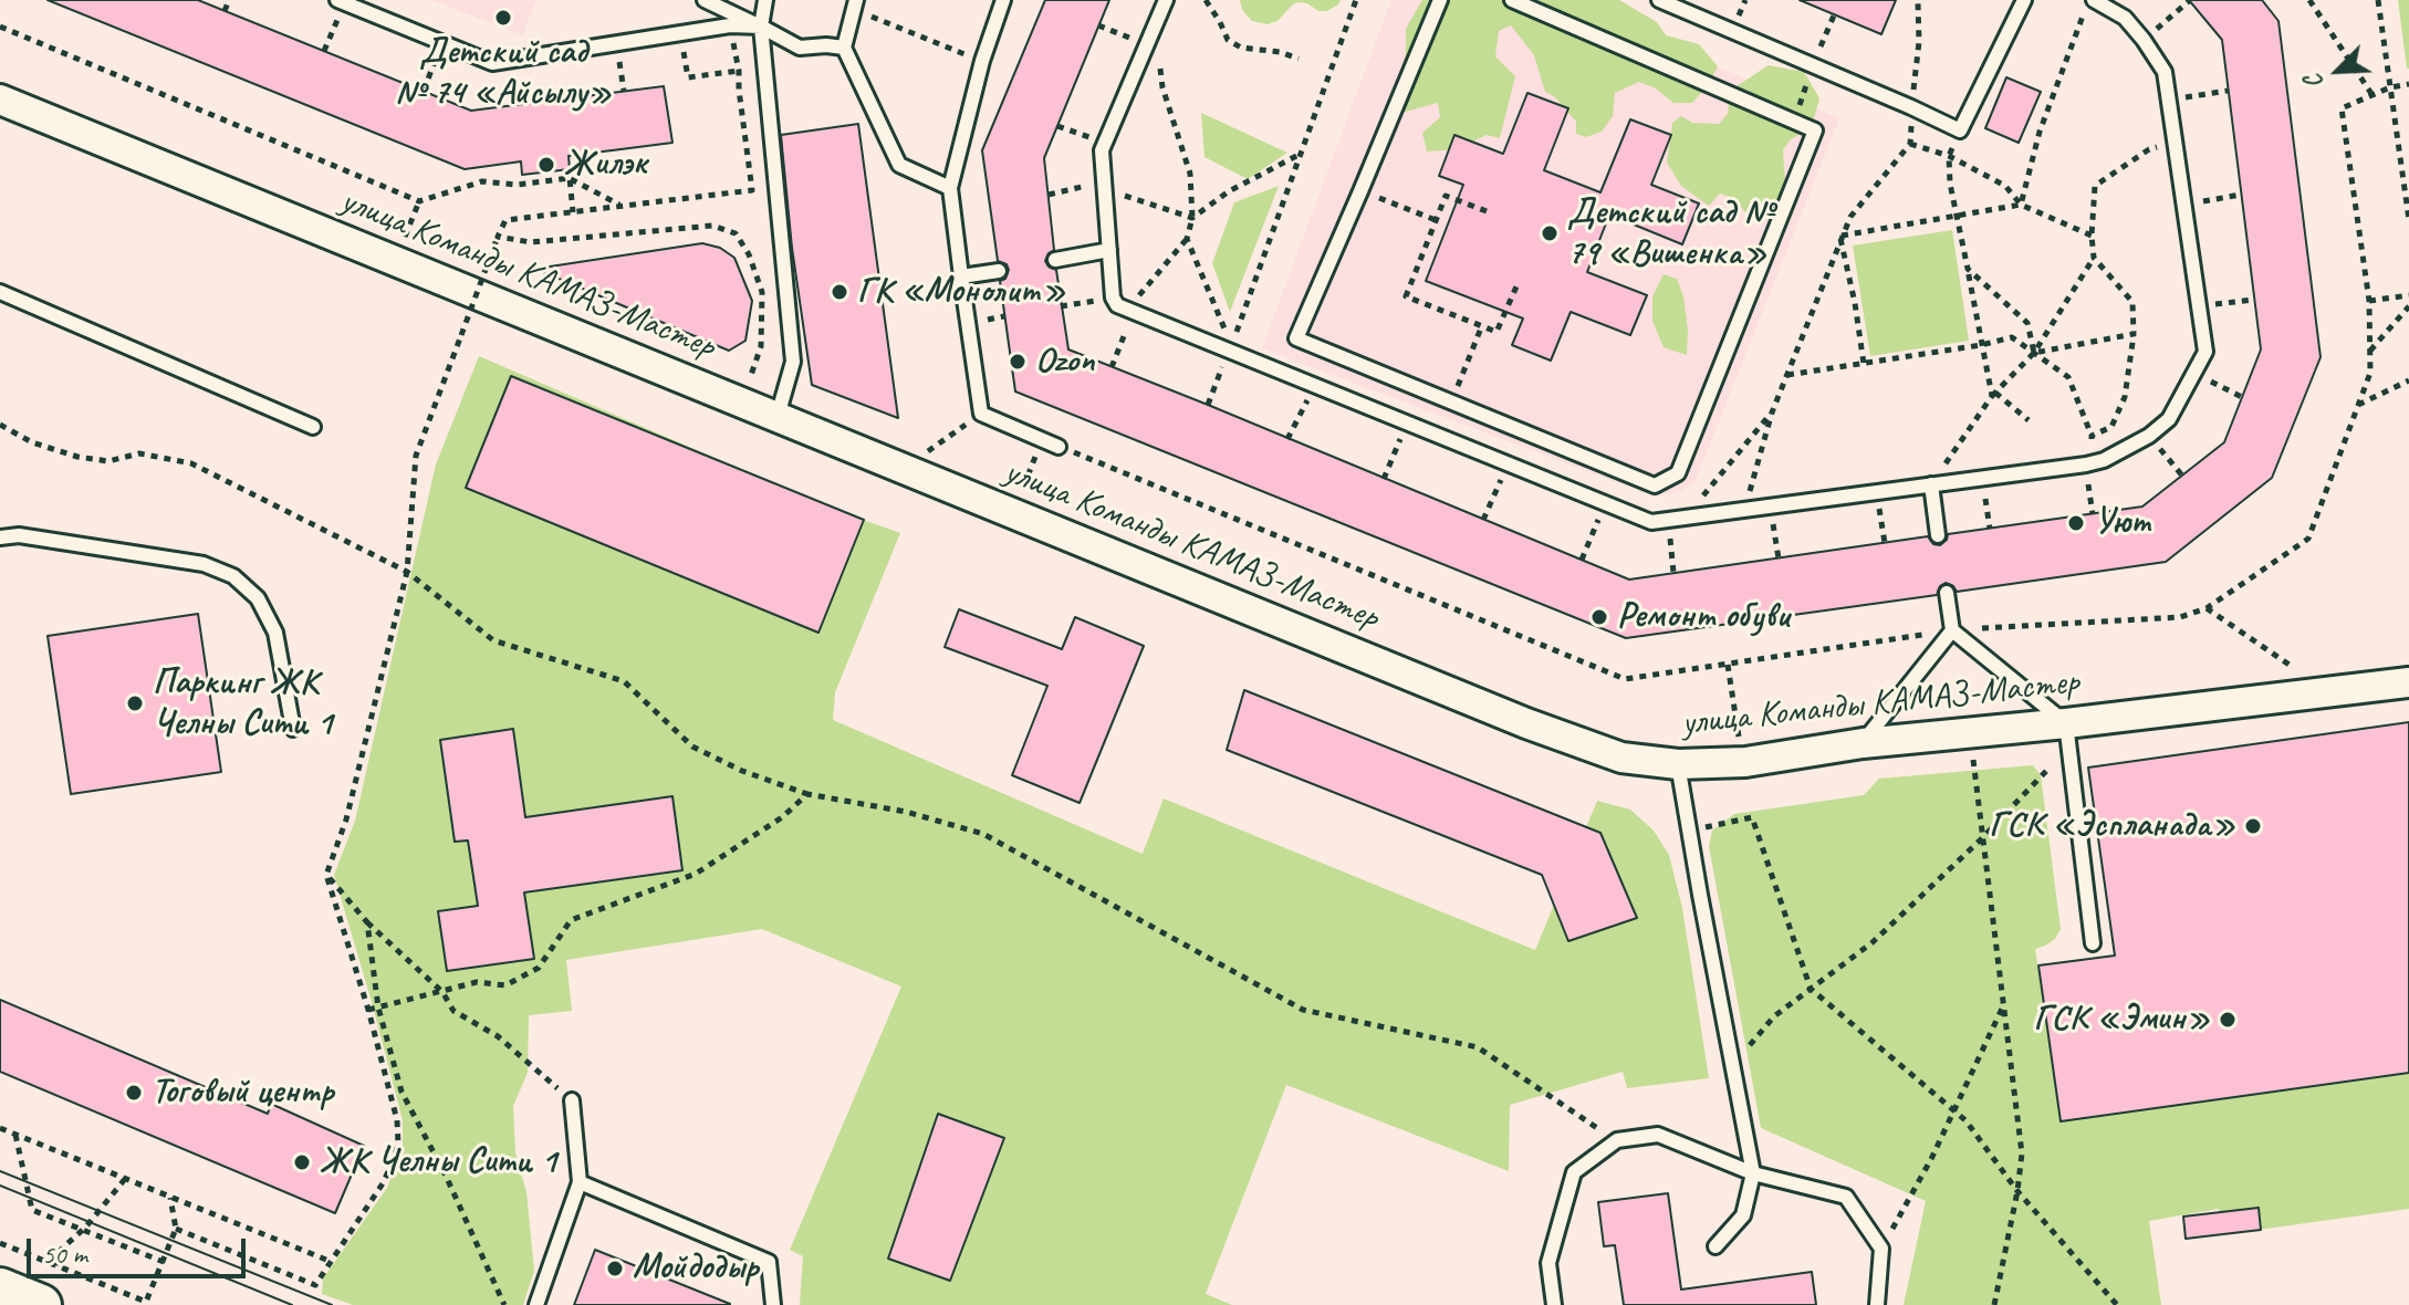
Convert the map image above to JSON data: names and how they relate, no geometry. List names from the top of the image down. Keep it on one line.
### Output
{"streets":{"street":["улица Команды КАМАЗ-Мастер"]},"places":["Детский сад № 74 «Айсылу»","Жилэк","Детский сад № 79 «Вишенка»","ГК «Монолит»","Ozon","Уют","Ремонт обуви","Паркинг ЖК Челны Сити 1","ГСК «Эспланада»","ГСК «Эмин»","Тоговый центр","ЖК Челны Сити 1","Мойдодыр"],"scale_bar":"50 m","north":"bottom left"}
